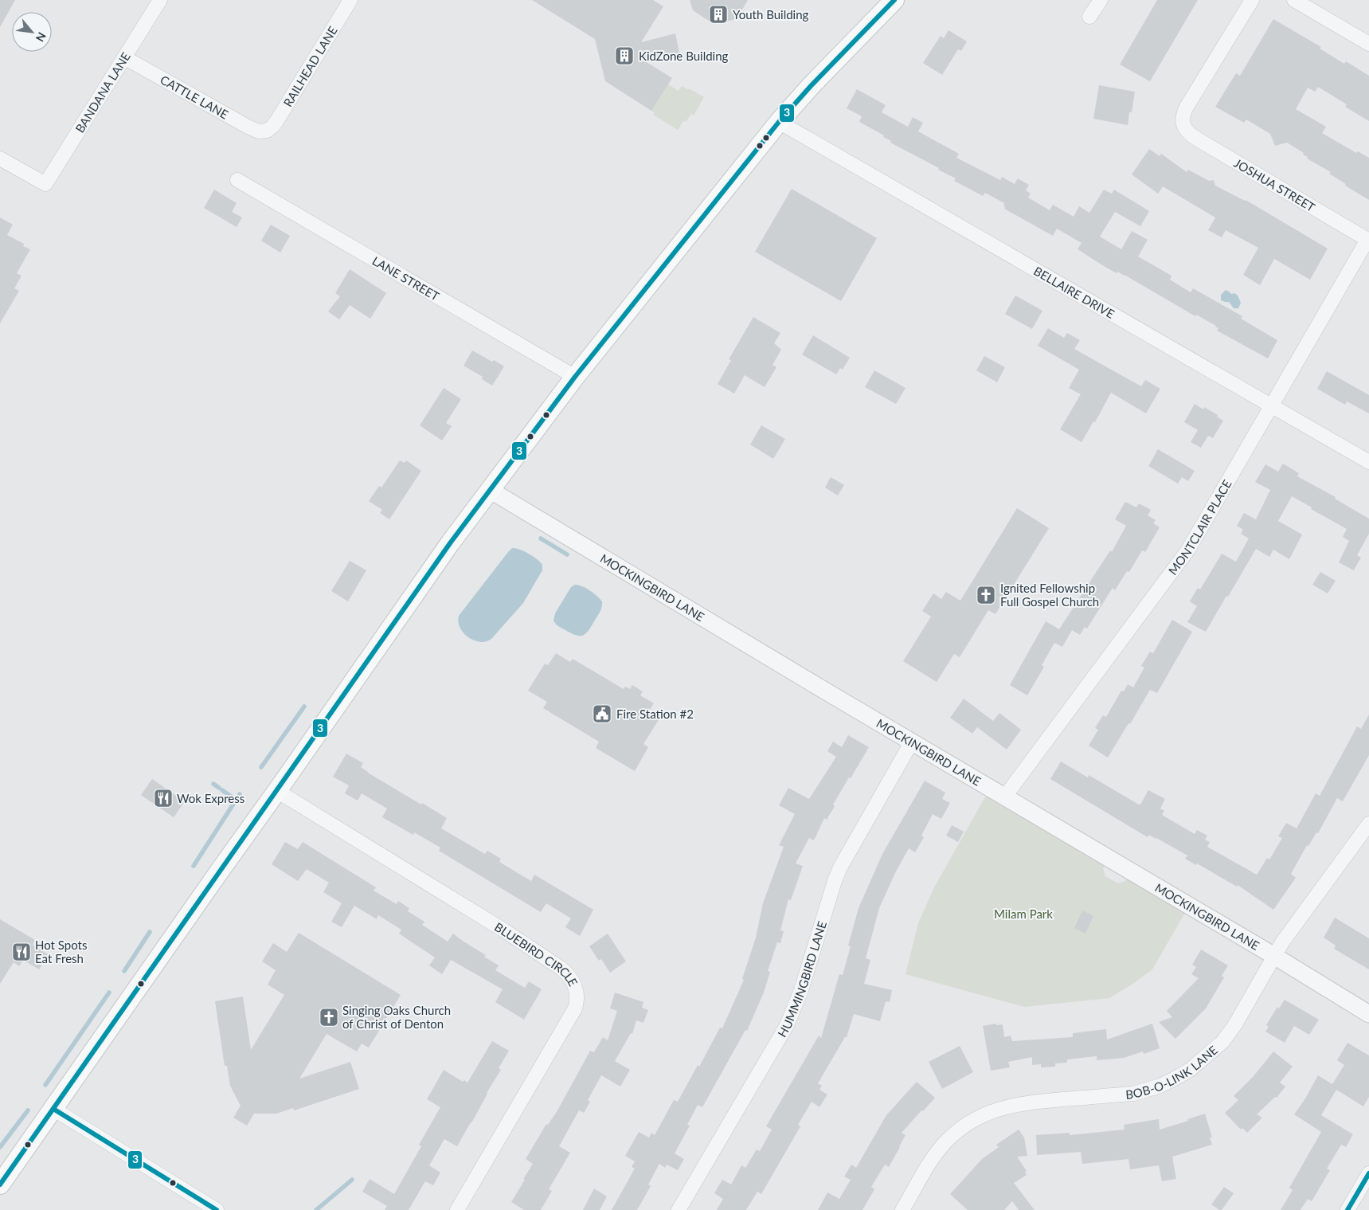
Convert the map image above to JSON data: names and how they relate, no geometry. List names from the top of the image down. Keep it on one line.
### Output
{"streets":{"street":["RAILHEAD LANE","BANDANA LANE","CATTLE LANE","JOSHUA STREET","LANE STREET","BELLAIRE DRIVE","MONTCLAIR PLACE","MOCKINGBIRD LANE","BLUEBIRD CIRCLE","HUMMINGBIRD LANE","BOB-O-LINK LANE"]},"crossings":[["RAILHEAD LANE","CATTLE LANE"],["BANDANA LANE","CATTLE LANE"],["JOSHUA STREET","MONTCLAIR PLACE"],["BELLAIRE DRIVE","MONTCLAIR PLACE"],["MONTCLAIR PLACE","MOCKINGBIRD LANE"],["MOCKINGBIRD LANE","HUMMINGBIRD LANE"],["MOCKINGBIRD LANE","BOB-O-LINK LANE"]],"parks":["Milam Park"],"places":{"building":["Youth Building","KidZone Building"],"church":["Ignited Fellowship Full Gospel Church","Singing Oaks Church of Christ of Denton"],"public building":["Fire Station #2"],"restaurant":["Wok Express","Hot Spots Eat Fresh"]},"lines":["transit line 3"],"north":"bottom right"}
